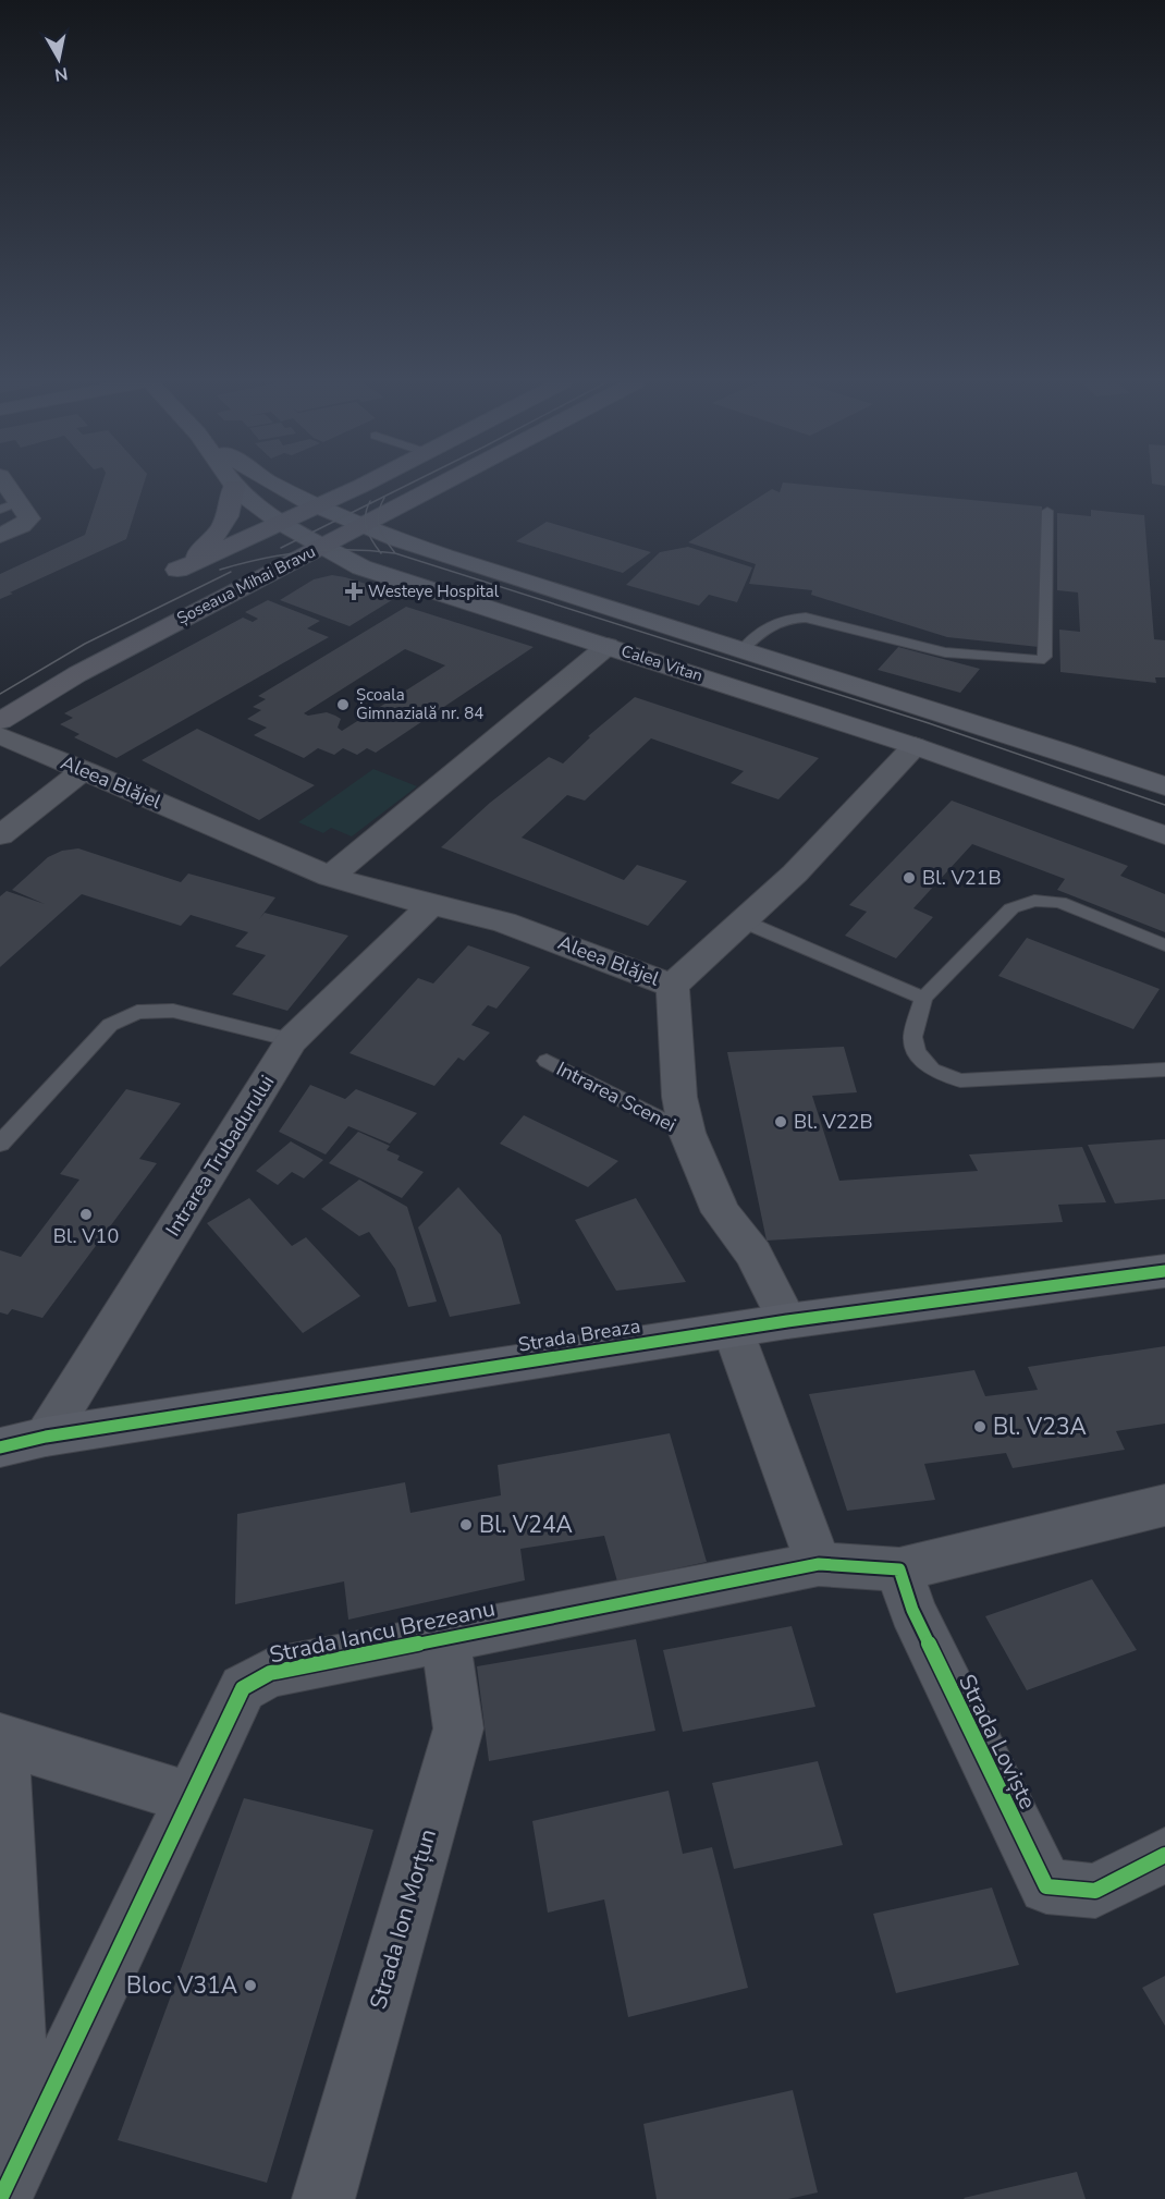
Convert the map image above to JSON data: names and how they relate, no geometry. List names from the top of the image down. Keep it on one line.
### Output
{"streets":{"main road":["Șoseaua Mihai Bravu","Calea Vitan","Strada Breaza"],"street":["Aleea Blăjel","Intrarea Trubadurului","Strada Iancu Brezeanu","Strada Loviște","Strada Ion Morțun"],"lane":["Intrarea Scenei"]},"crossings":[["Șoseaua Mihai Bravu","Calea Vitan"],["Calea Vitan","Aleea Blăjel"],["Aleea Blăjel","Intrarea Trubadurului"],["Intrarea Trubadurului","Strada Breaza"],["Strada Iancu Brezeanu","Strada Ion Morțun"]],"places":{"health":["Westeye Hospital"],"other":["Școala Gimnazială nr. 84","Bl. V21B","Bl. V22B","Bl. V10","Bl. V23A","Bl. V24A","Bloc V31A"]},"north":"bottom"}
